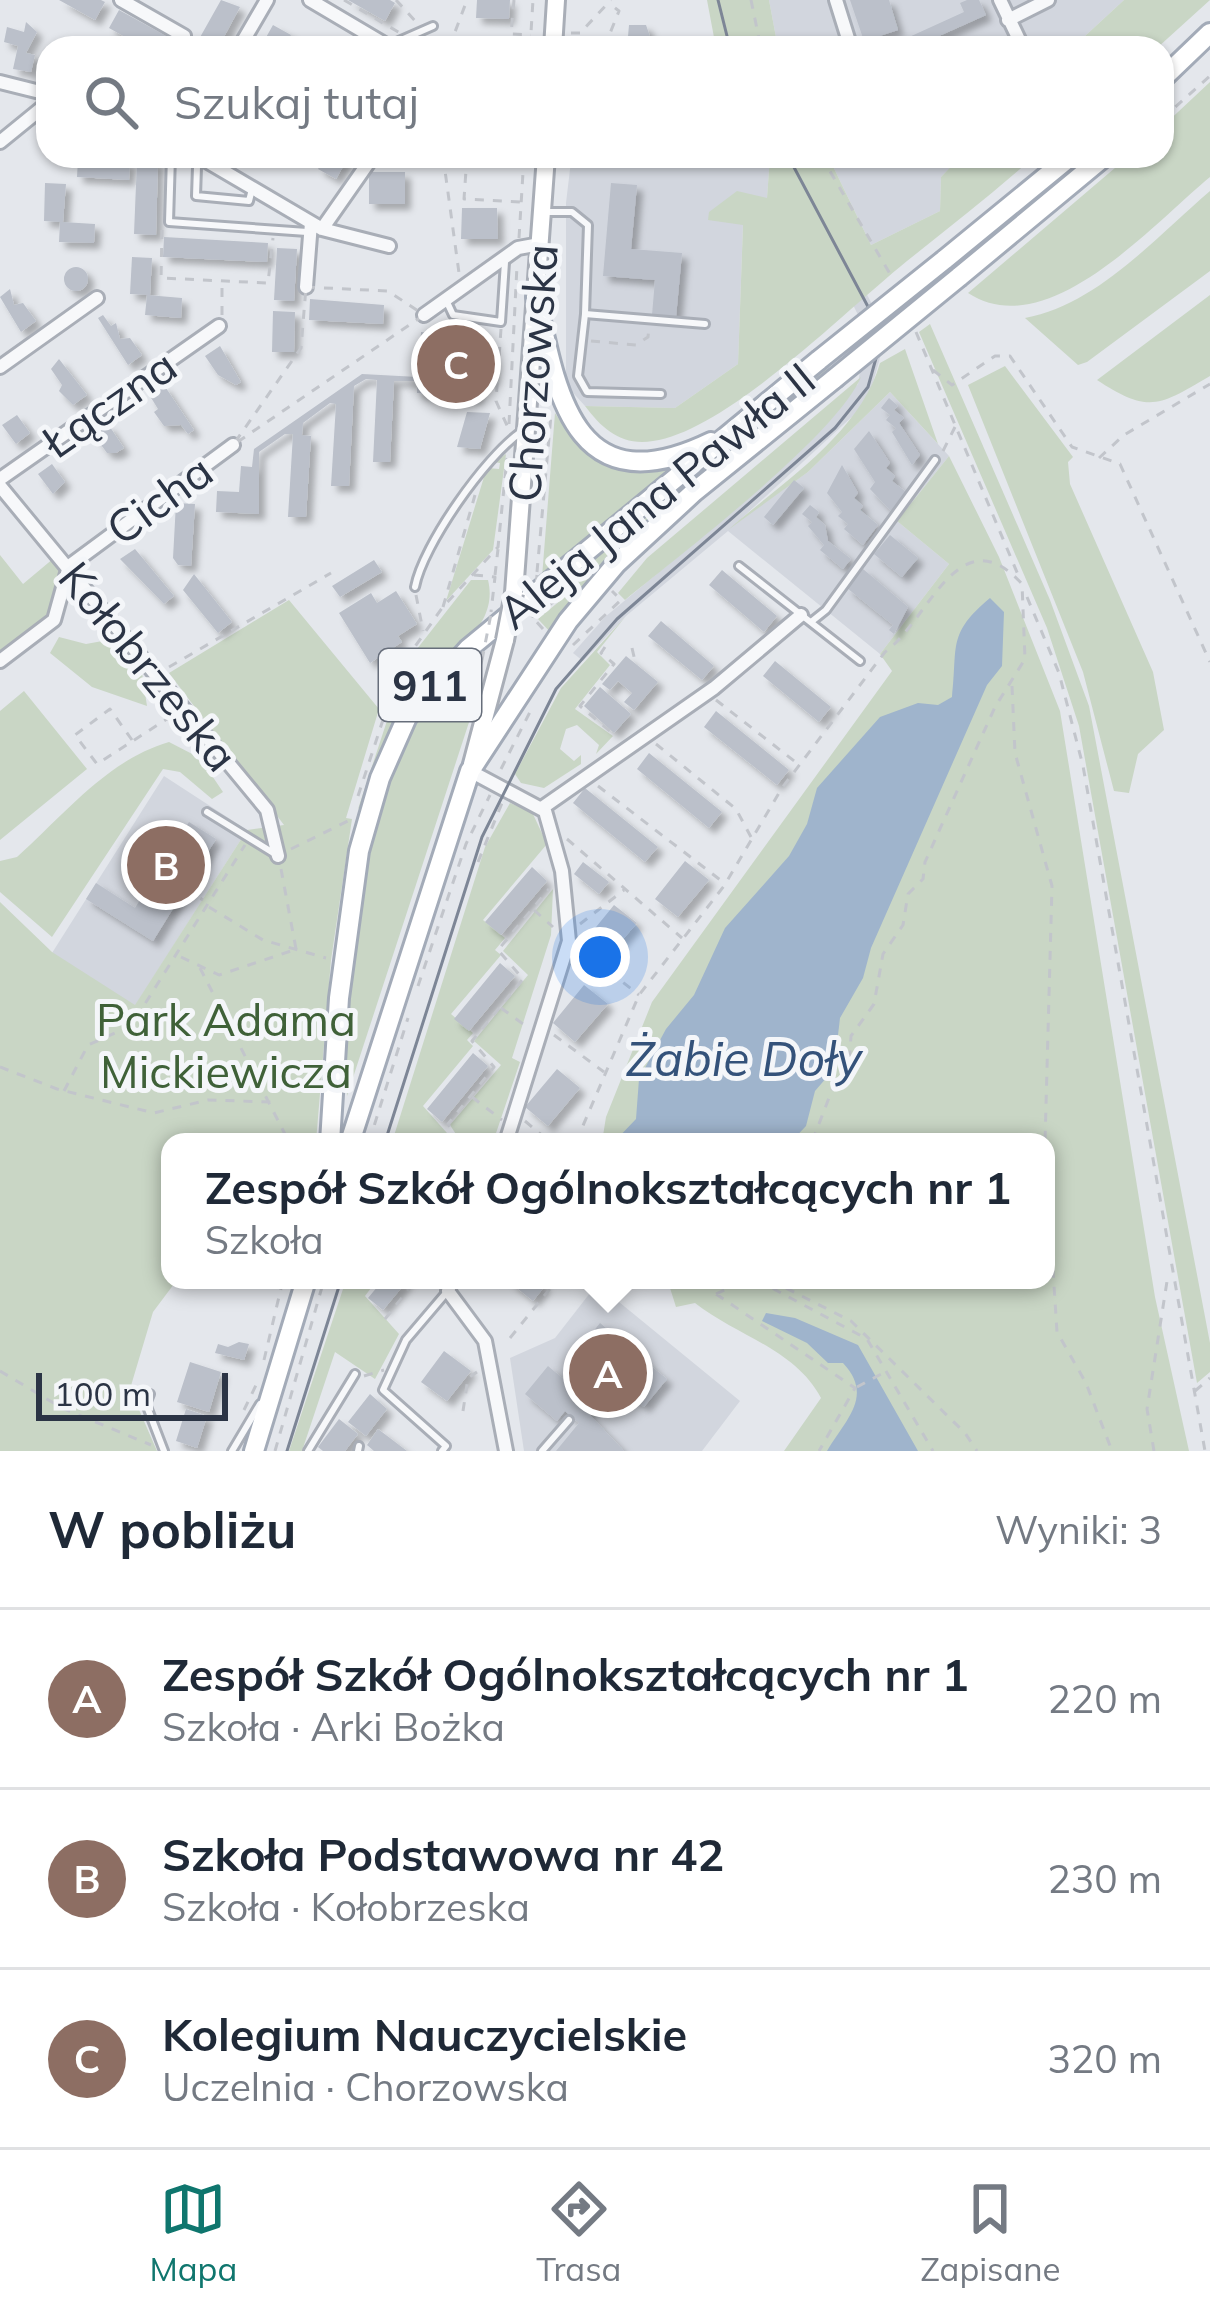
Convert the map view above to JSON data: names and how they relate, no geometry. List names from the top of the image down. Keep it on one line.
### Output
{"streets":{"main road":["Chorzowska","Aleja Jana Pawła II","911"],"street":["Łączna","Cicha","Kołobrzeska"]},"crossings":[["Chorzowska","Aleja Jana Pawła II"],["Łączna","Kołobrzeska"],["Cicha","Kołobrzeska"]],"water":["Żabie Doły"],"parks":["Park Adama Mickiewicza"],"scale_bar":"100 m","page":{"search":"Szukaj tutaj","pins":["C","B","A"],"popup":["Zespół Szkół Ogólnokształcących nr 1","Szkoła"],"scale":"100 m","heading":["W pobliżu","Wyniki: 3"],"list":[{"mark":"A","name":"Zespół Szkół Ogólnokształcących nr 1","note":"Szkoła · Arki Bożka","value":"220 m"},{"mark":"B","name":"Szkoła Podstawowa nr 42","note":"Szkoła · Kołobrzeska","value":"230 m"},{"mark":"C","name":"Kolegium Nauczycielskie","note":"Uczelnia · Chorzowska","value":"320 m"}],"nav":["Mapa","Trasa","Zapisane"]}}
